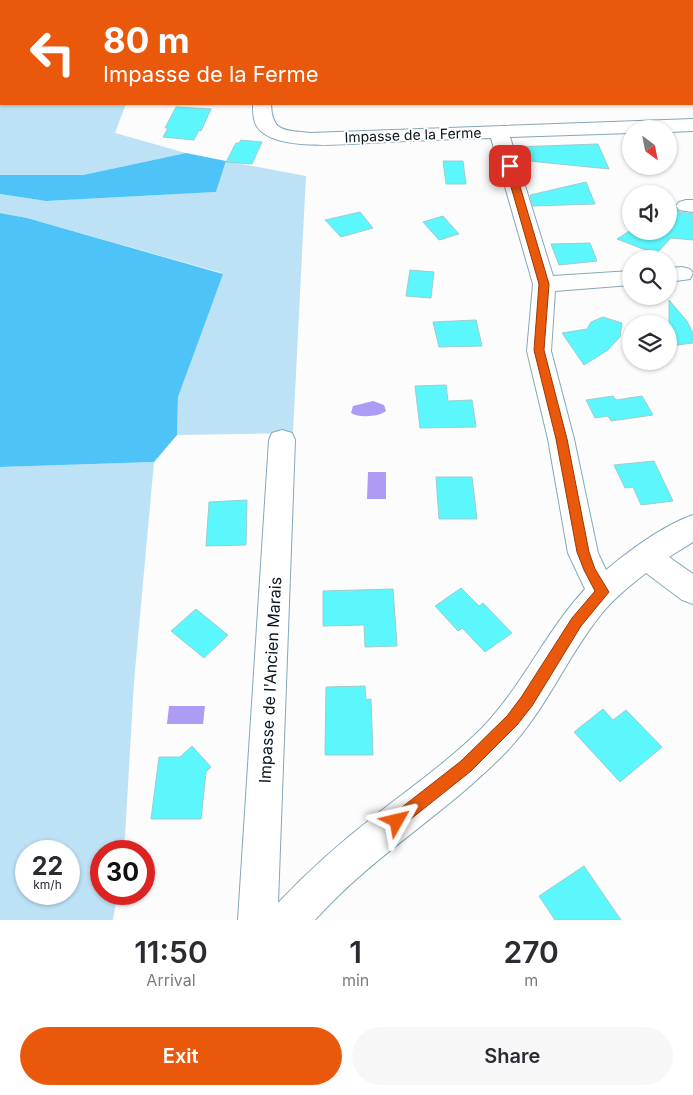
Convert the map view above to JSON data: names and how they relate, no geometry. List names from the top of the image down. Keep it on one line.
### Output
{"streets":{"street":["Impasse de la Ferme","Impasse de l'Ancien Marais"]},"north":"bottom right","page":{"turn":["80 m","Impasse de la Ferme"],"speed":"22 km/h","limit":"30","eta":["11:50","Arrival","1","min","270","m"],"buttons":["Exit","Share"]}}
